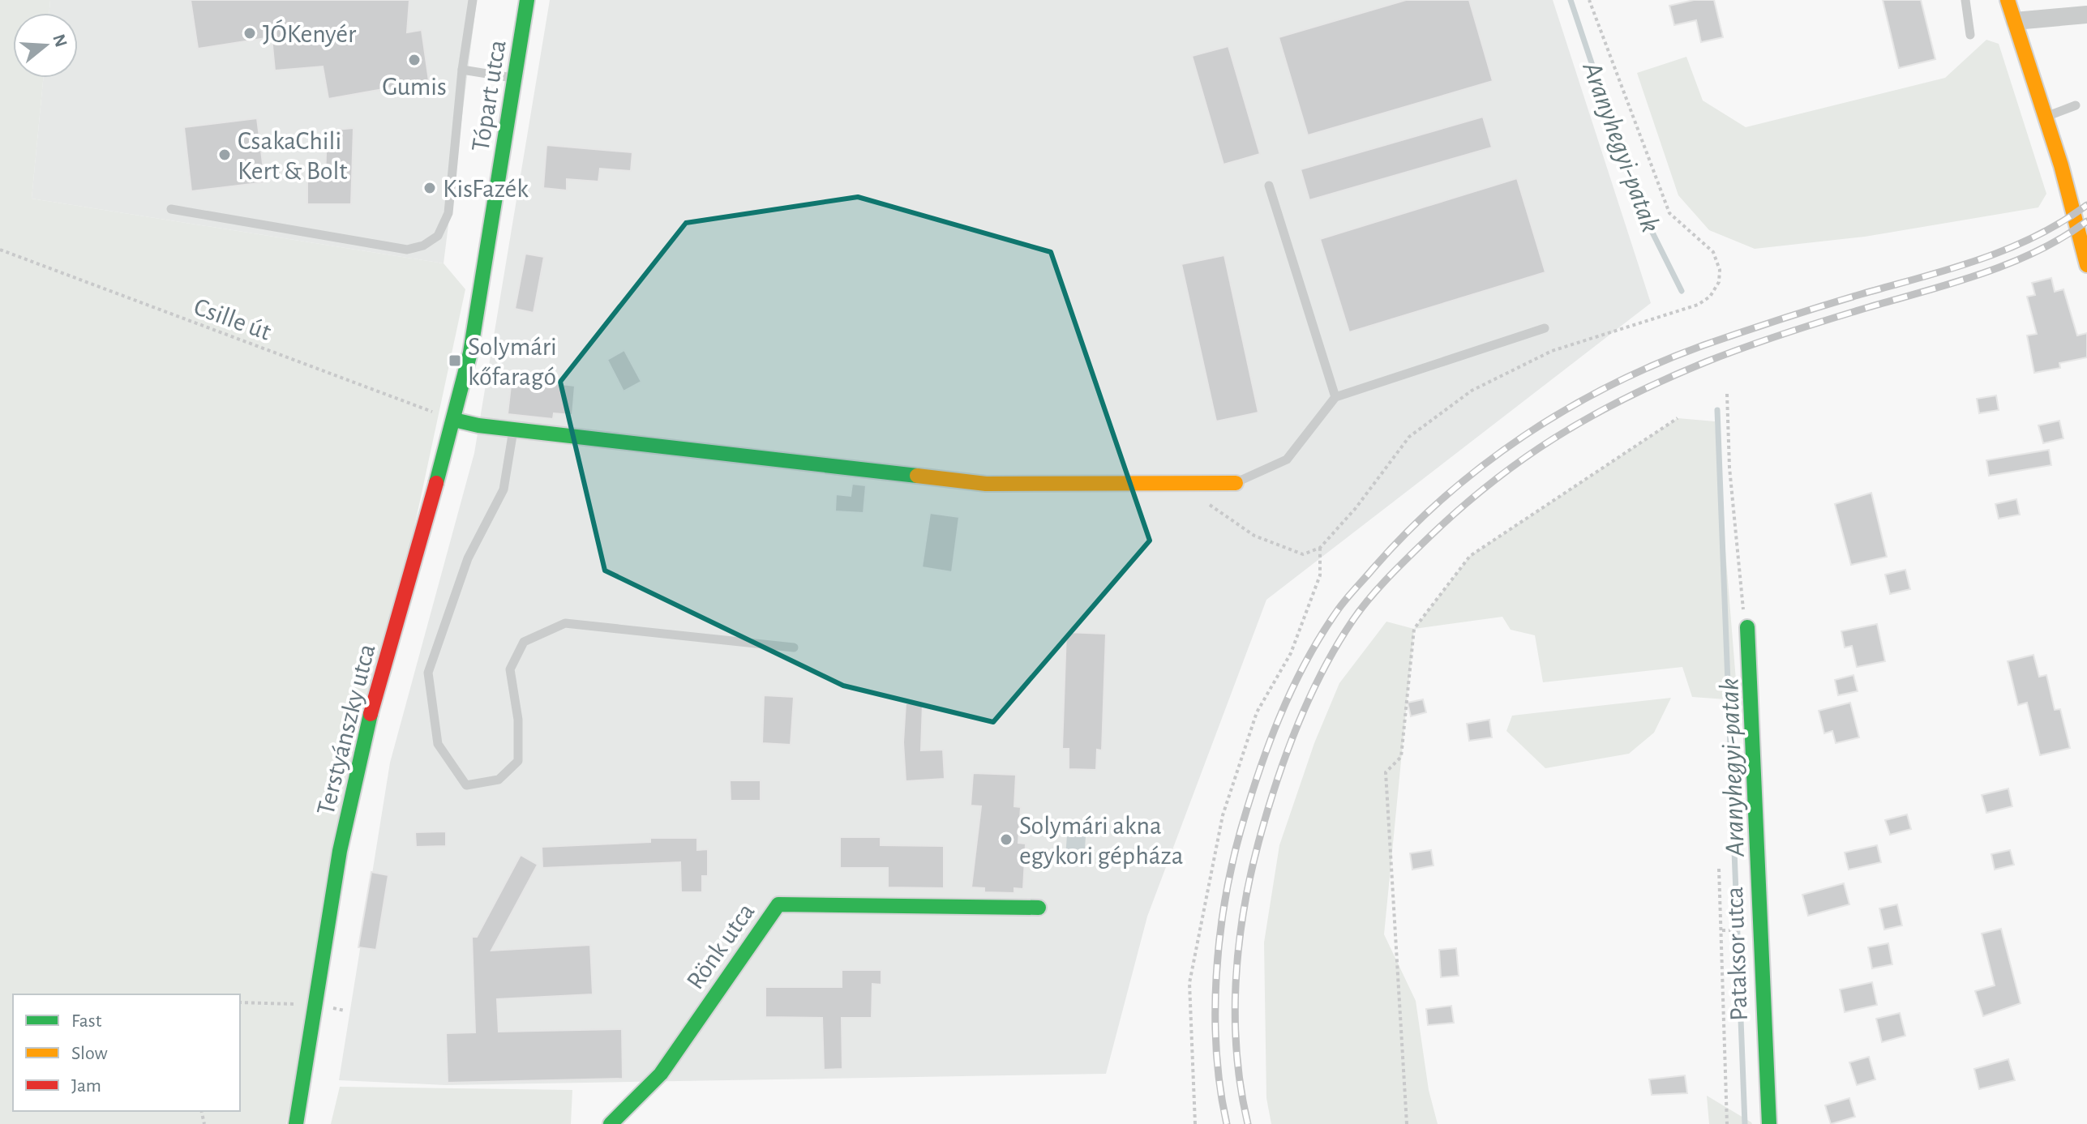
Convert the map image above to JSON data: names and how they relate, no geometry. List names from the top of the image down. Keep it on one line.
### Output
{"streets":{"street":["Tópart utca","Terstyánszky utca","Rönk utca","Pataksor utca"],"path":["Csille út"]},"crossings":[["Tópart utca","Terstyánszky utca"],["Csille út","Terstyánszky utca"]],"water":["Aranyhegyi-patak"],"places":{"other":["JÓKenyér","Gumis","CsakaChili Kert & Bolt","KisFazék","Solymári akna egykori gépháza"],"transit":["Solymári kőfaragó"]},"legend":["Fast","Slow","Jam"],"north":"right"}
